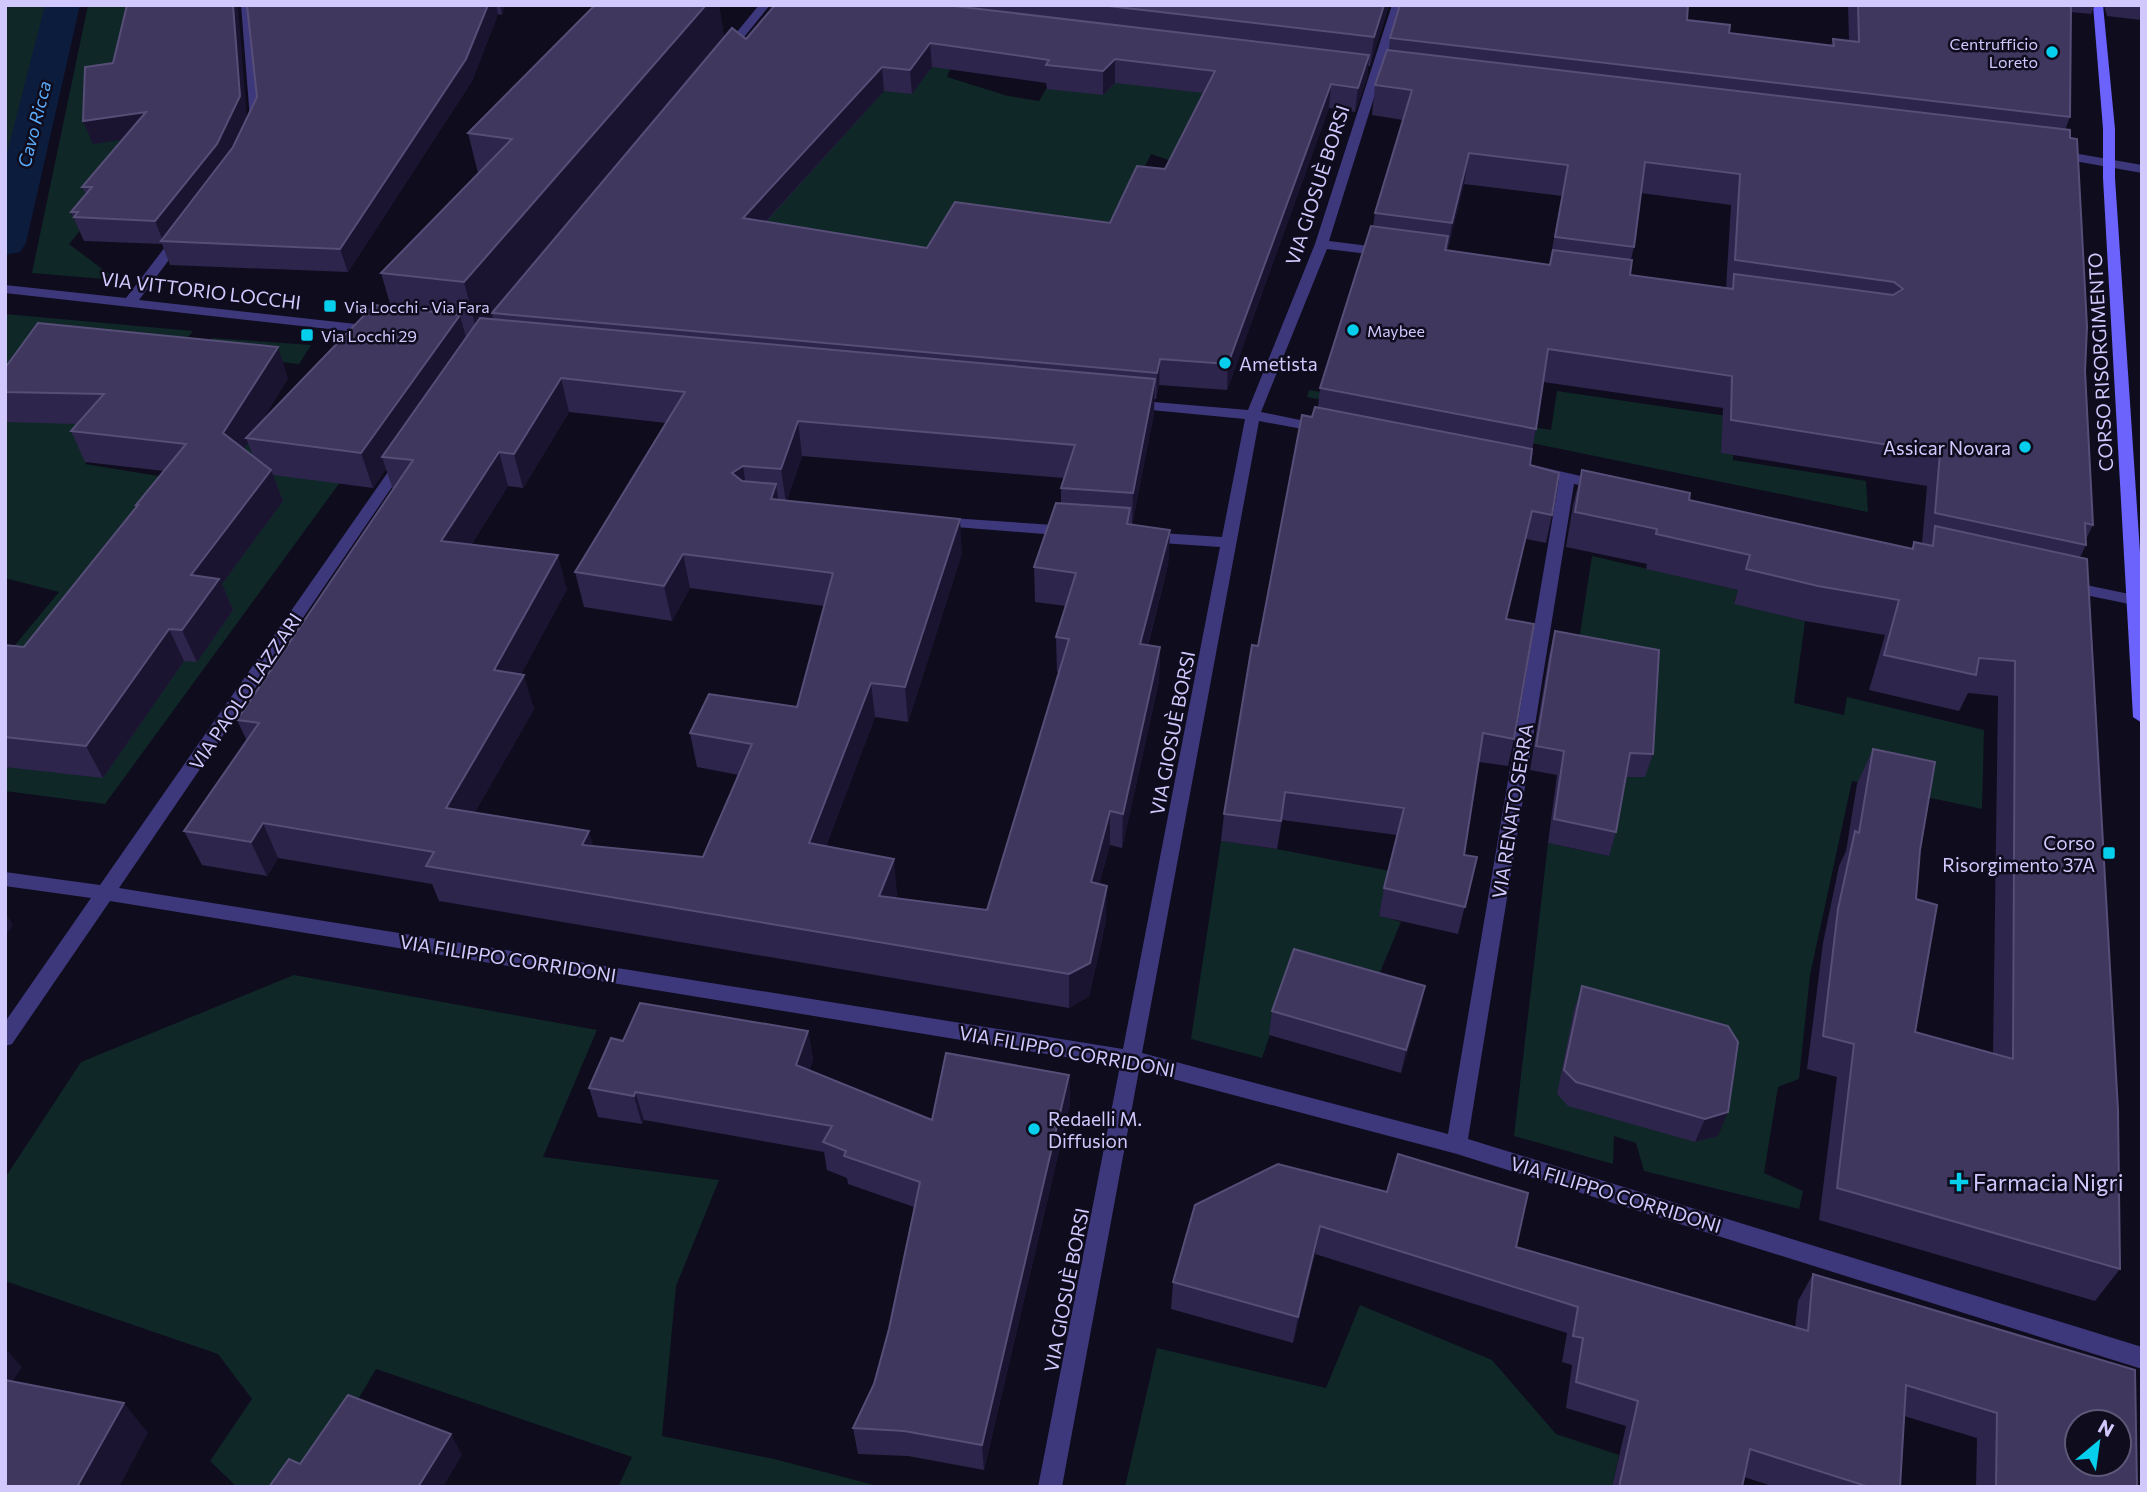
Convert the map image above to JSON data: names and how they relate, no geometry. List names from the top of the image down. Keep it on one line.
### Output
{"streets":{"main road":["CORSO RISORGIMENTO"],"street":["VIA GIOSUÈ BORSI","VIA VITTORIO LOCCHI","VIA PAOLO LAZZARI","VIA RENATO SERRA","VIA FILIPPO CORRIDONI"]},"crossings":[["VIA GIOSUÈ BORSI","VIA FILIPPO CORRIDONI"],["VIA PAOLO LAZZARI","VIA FILIPPO CORRIDONI"],["VIA RENATO SERRA","VIA FILIPPO CORRIDONI"]],"water":["Cavo Ricca"],"places":{"other":["Centrufficio Loreto","Maybee","Ametista","Assicar Novara","Redaelli M. Diffusion"],"transit":["Via Locchi - Via Fara","Via Locchi 29","Corso Risorgimento 37A"],"health":["Farmacia Nigri"]},"north":"top right"}
